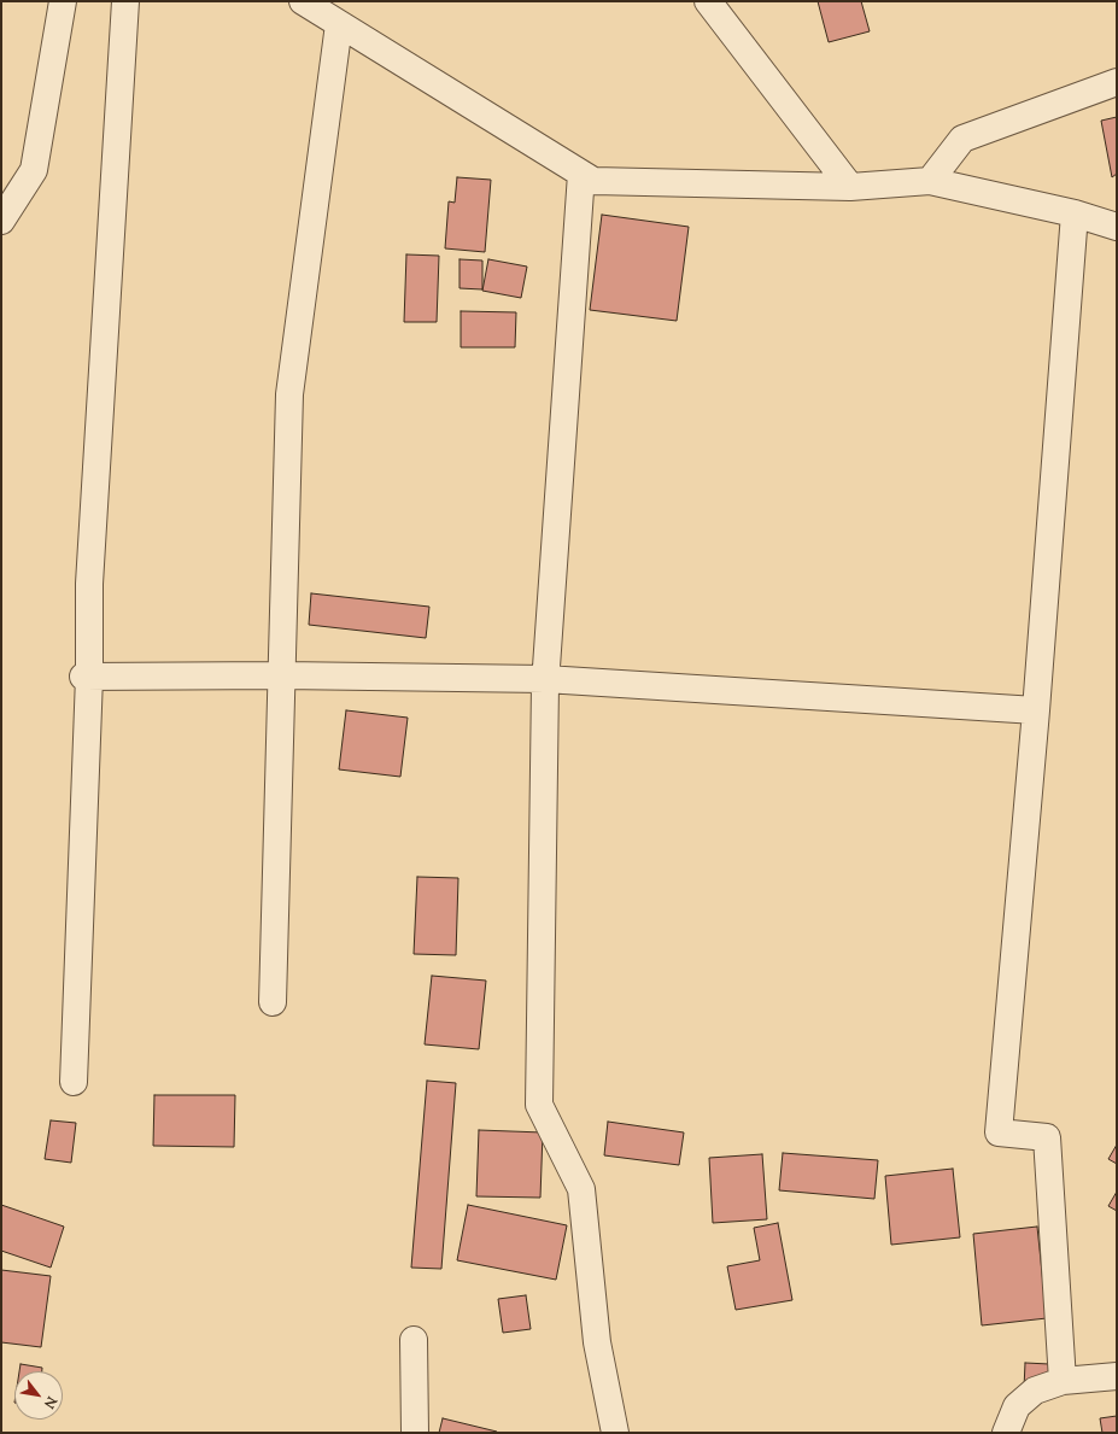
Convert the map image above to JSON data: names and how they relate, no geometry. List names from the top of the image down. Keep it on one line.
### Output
{"north":"bottom right"}
